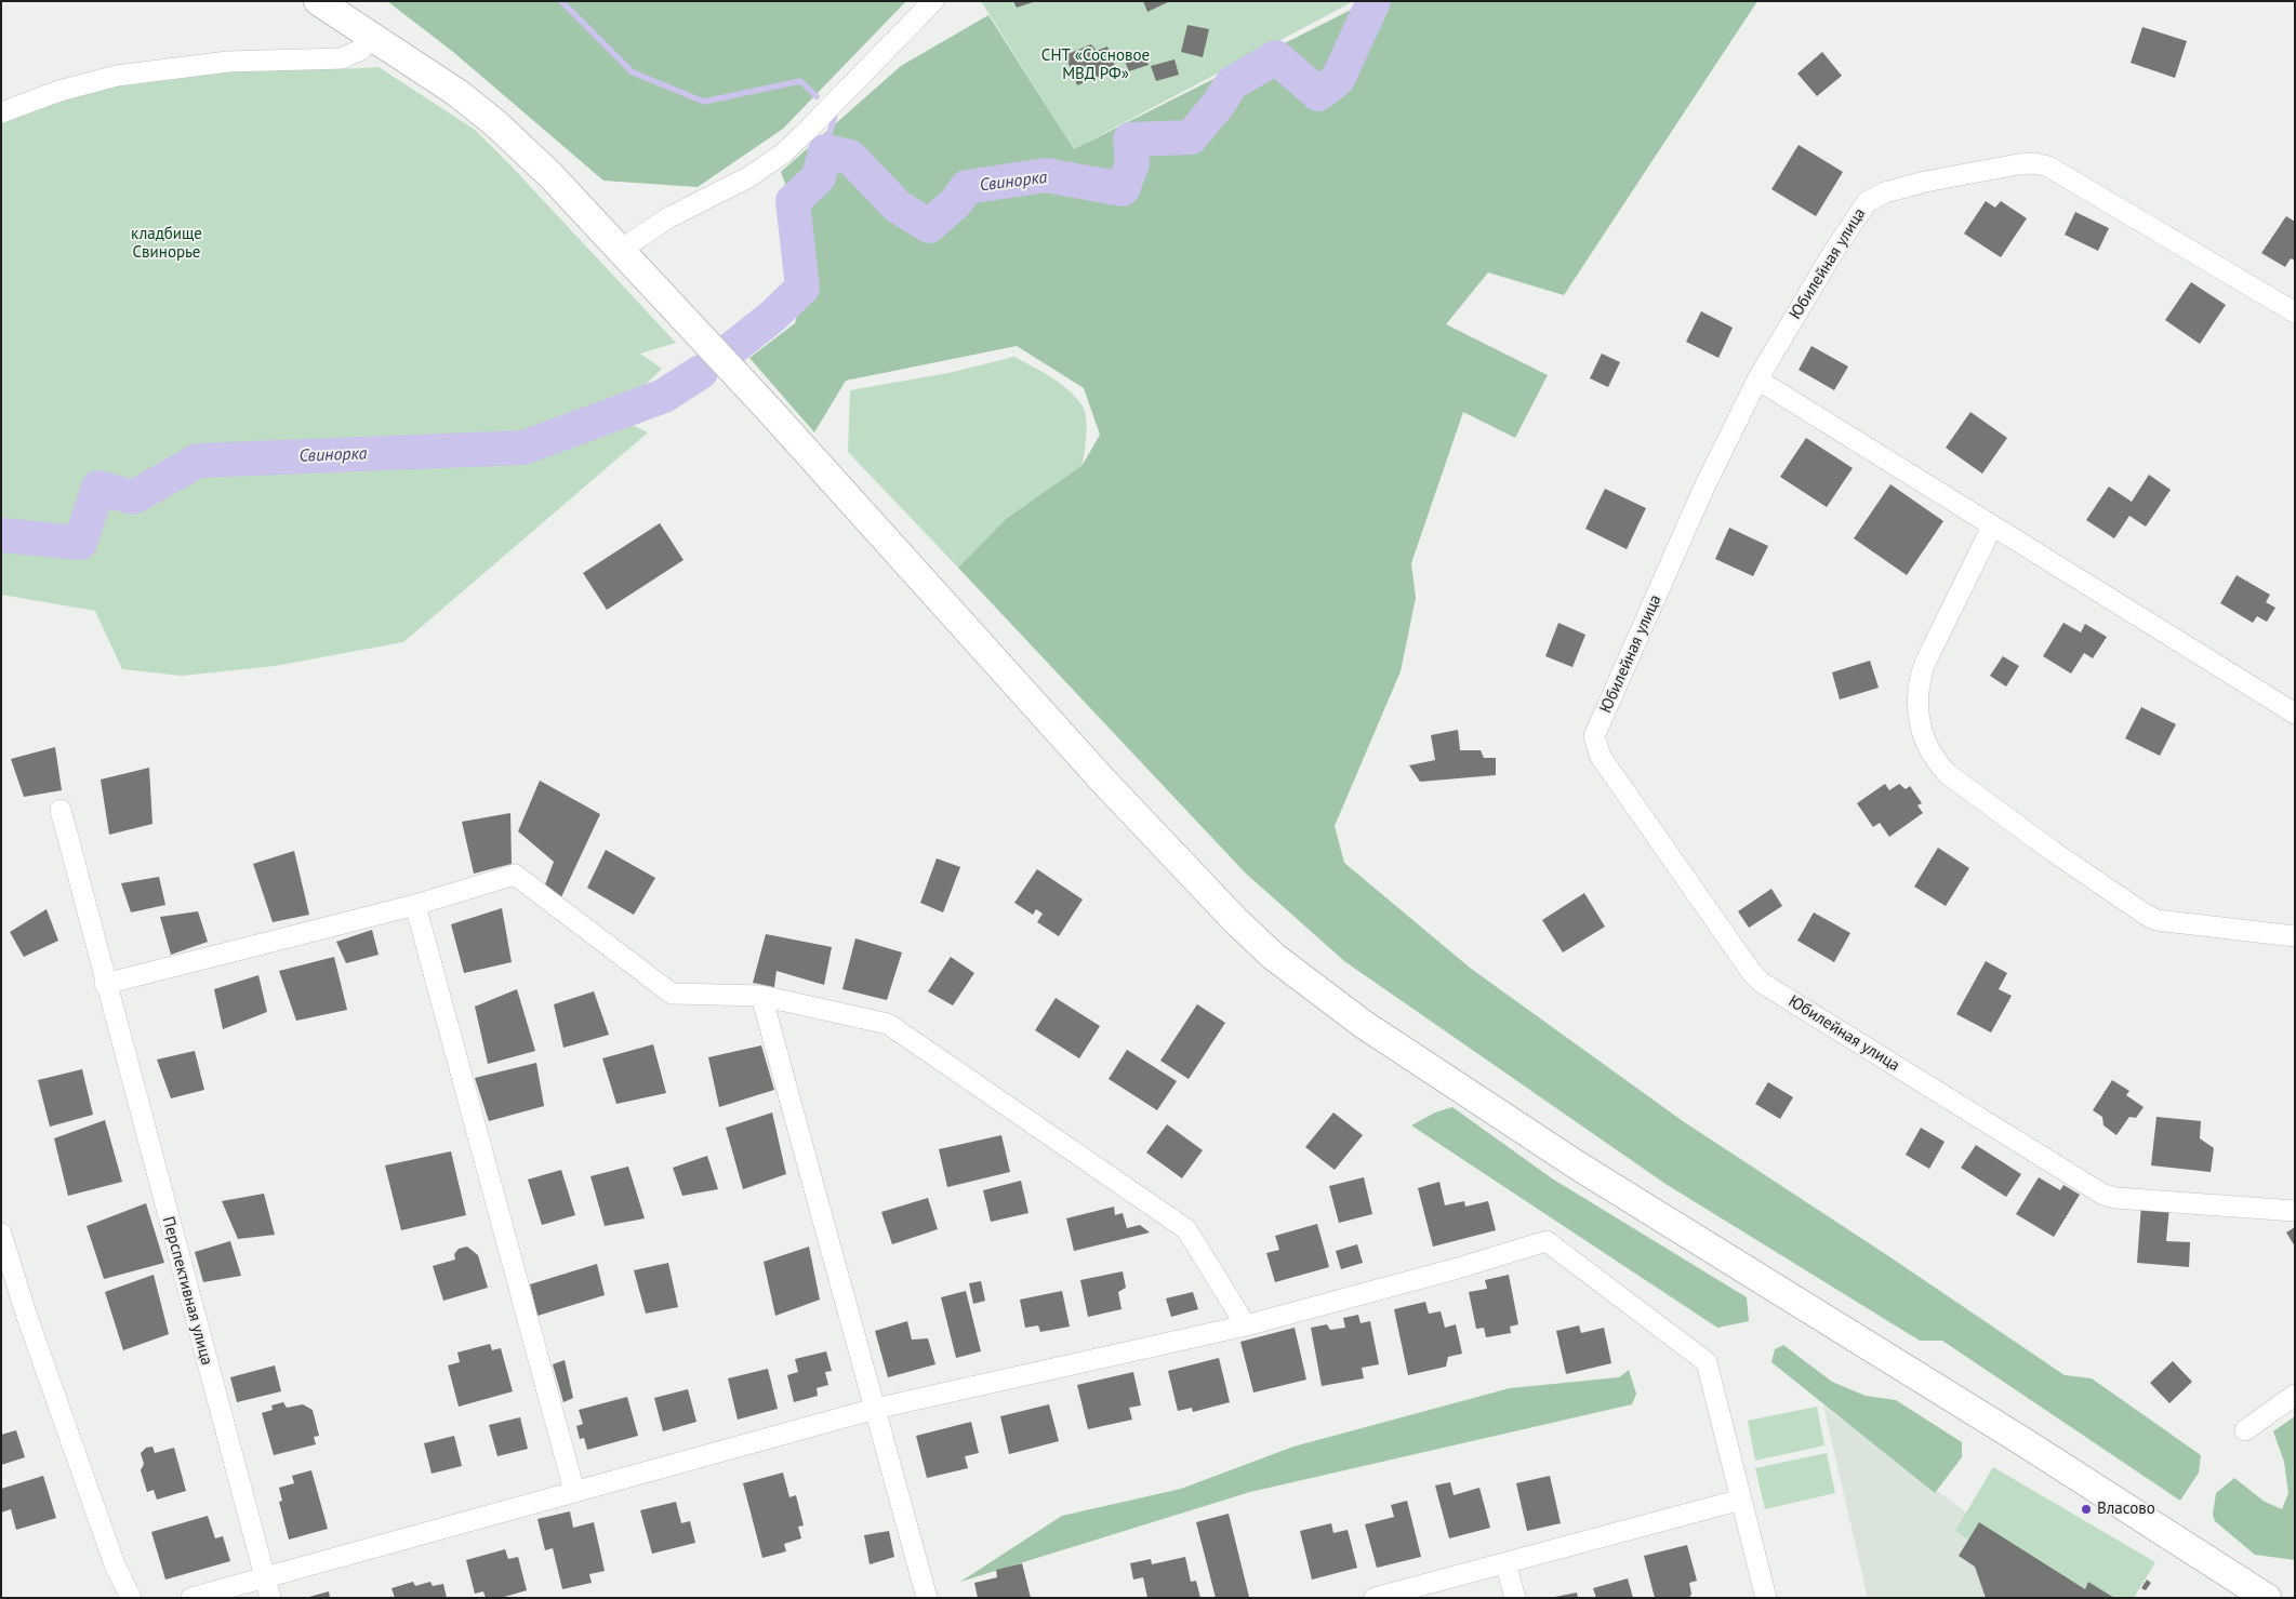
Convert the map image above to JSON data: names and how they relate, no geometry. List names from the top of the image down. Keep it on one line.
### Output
{"streets":{"street":["Юбилейная улица","Перспективная улица"]},"water":["Свинорка"],"parks":["СНТ «Сосновое МВД РФ»","кладбище Свинорье"],"places":["Власово"]}
